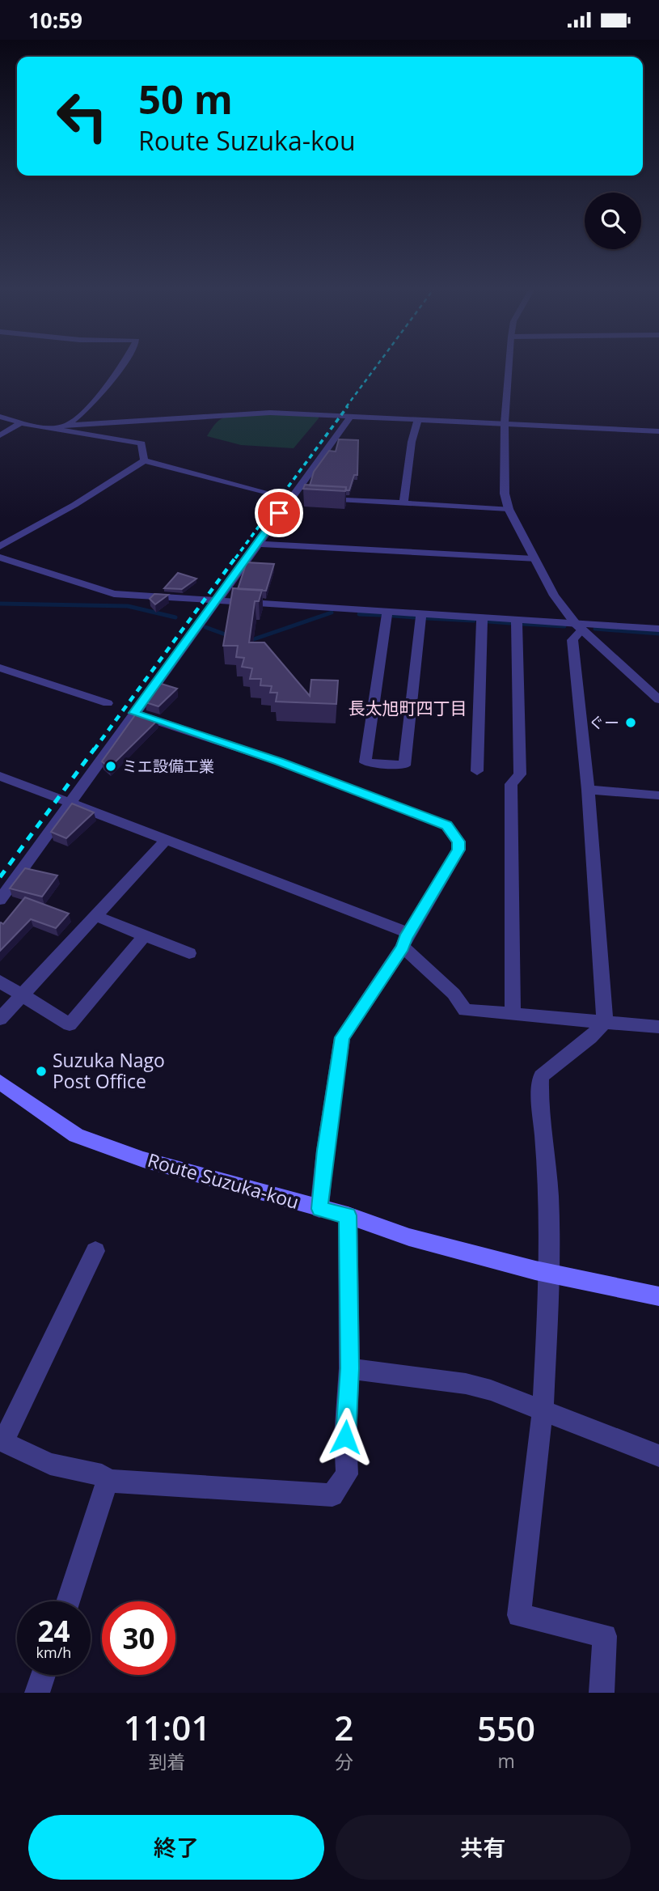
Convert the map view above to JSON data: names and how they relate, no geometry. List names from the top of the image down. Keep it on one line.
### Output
{"streets":{"main road":["Route Suzuka-kou"]},"districts":["長太旭町四丁目"],"places":["ぐー","ミエ設備工業","Suzuka Nago Post Office"],"page":{"status":"10:59","turn":["50 m","Route Suzuka-kou"],"speed":"24 km/h","limit":"30","eta":["11:01","到着","2","分","550","m"],"buttons":["終了","共有"]}}
